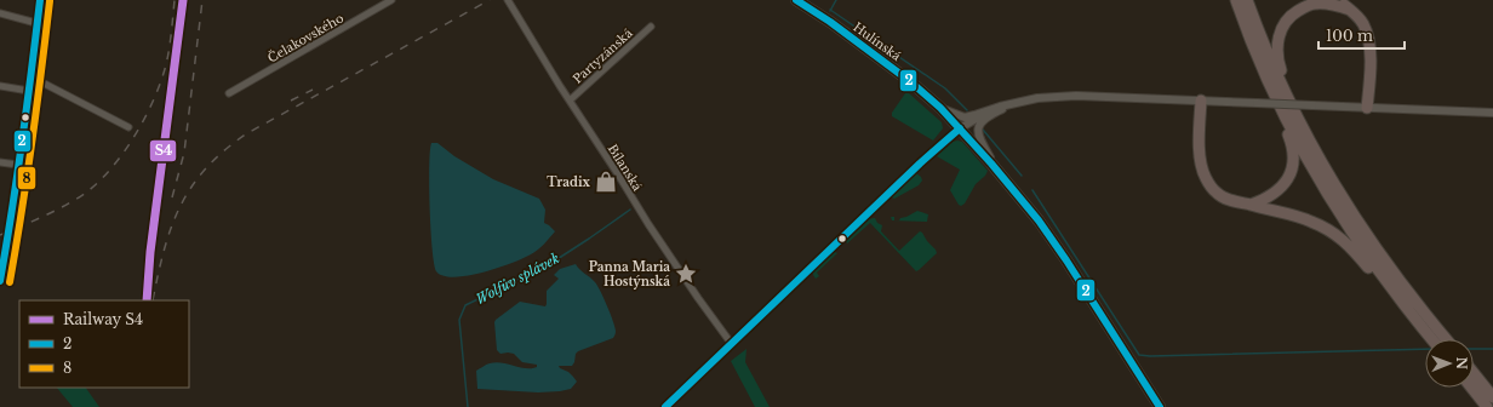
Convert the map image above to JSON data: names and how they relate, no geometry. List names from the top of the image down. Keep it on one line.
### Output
{"streets":{"main road":["Hulínská"],"street":["Čelakovského","Partyzánská","Bílanská"]},"crossings":[["Partyzánská","Bílanská"]],"water":["Wolfův splávek"],"places":{"shop":["Tradix"],"place":["Panna Maria Hostýnská"]},"lines":["rail line S4","transit line 2","transit line 8"],"legend":["Railway S4","2","8"],"scale_bar":"100 m","north":"right"}
